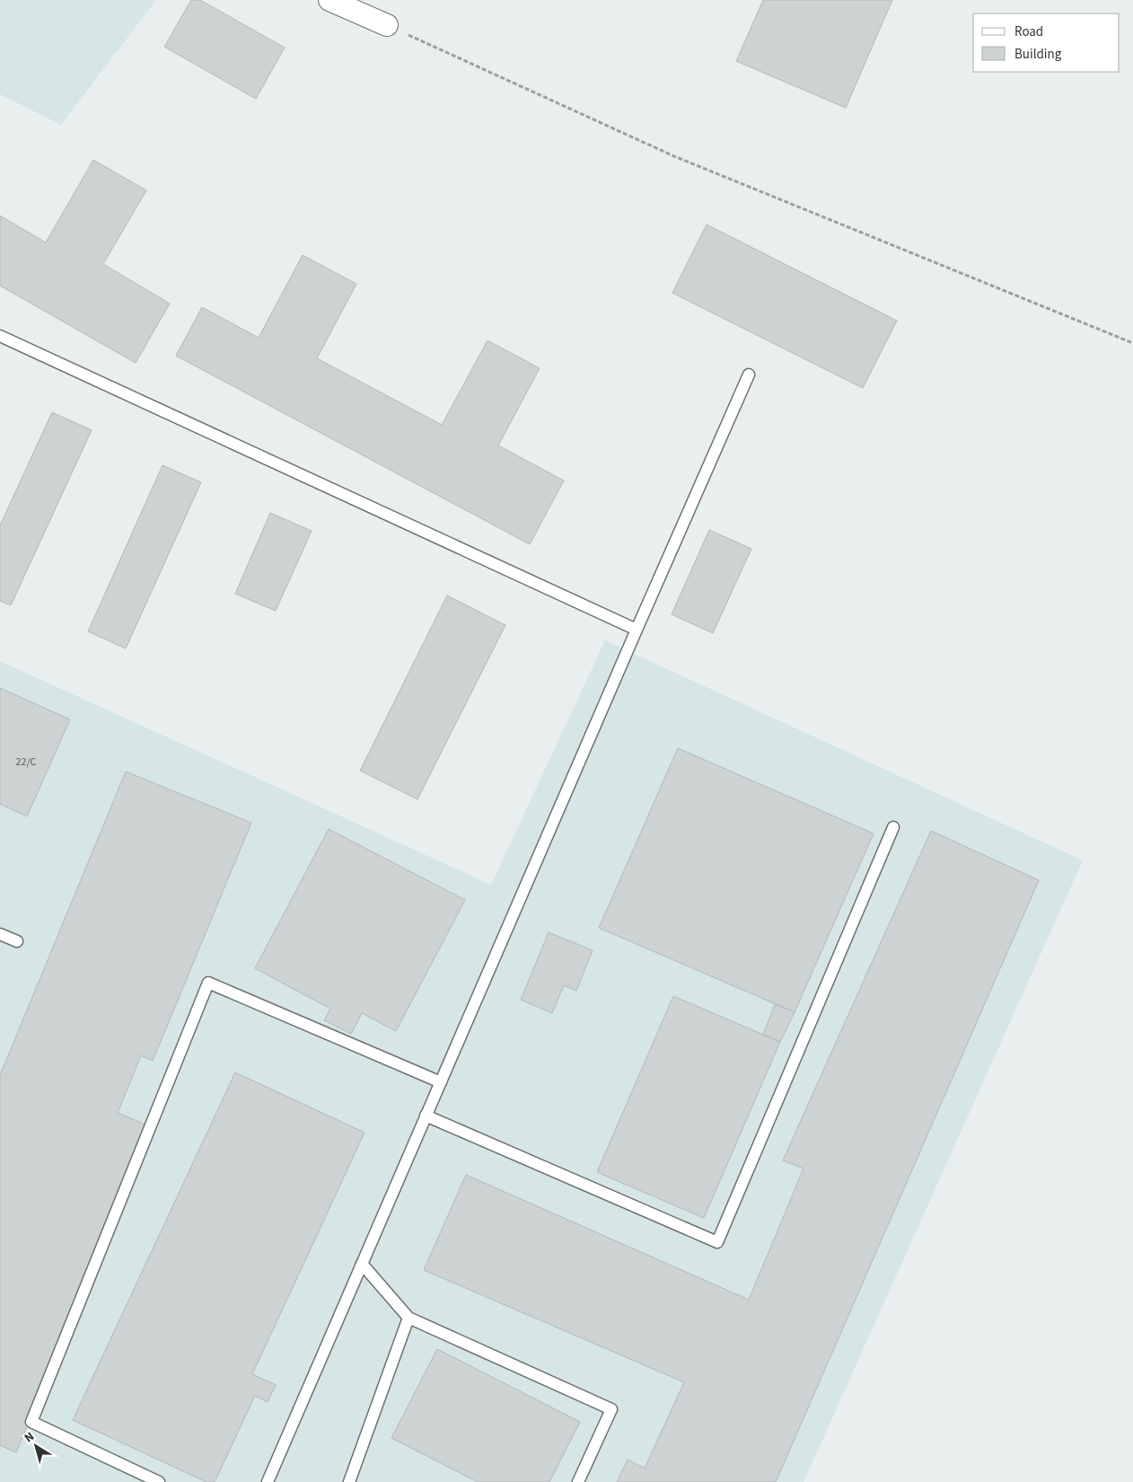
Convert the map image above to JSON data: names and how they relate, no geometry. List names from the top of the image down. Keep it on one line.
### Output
{"house_numbers":["22/C"],"legend":["Road","Building"],"north":"top left"}
